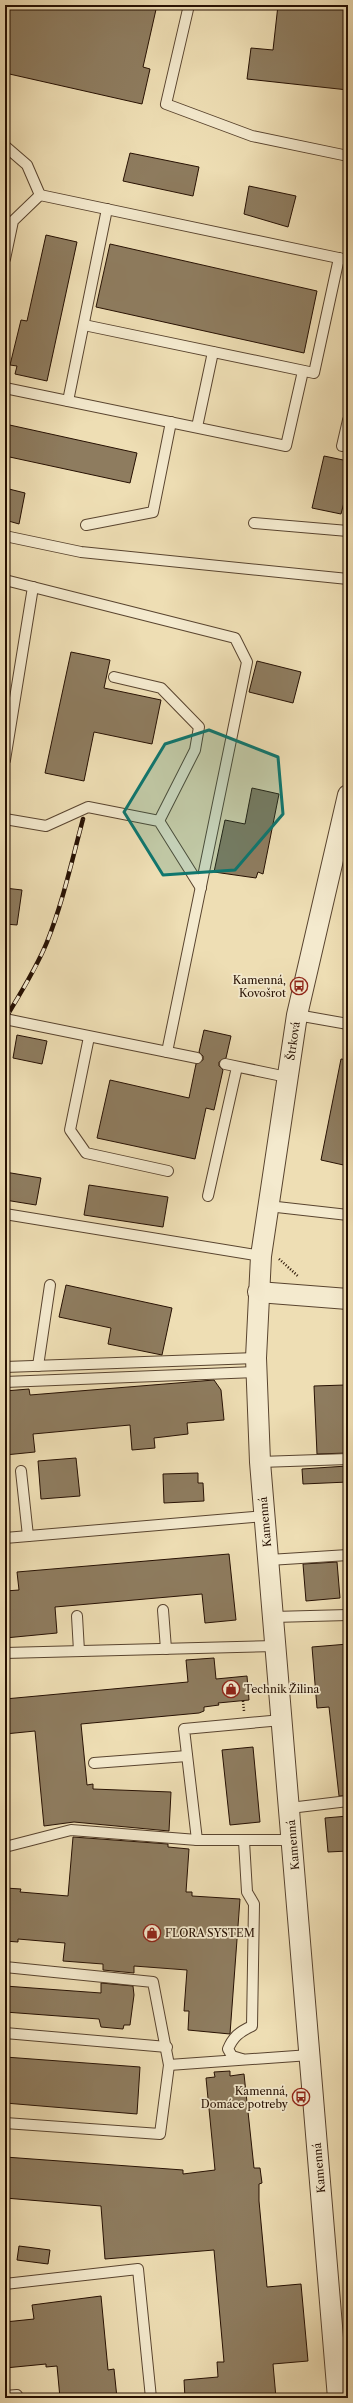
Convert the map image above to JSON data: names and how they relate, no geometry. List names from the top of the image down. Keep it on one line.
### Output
{"streets":{"street":["Štrková","Kamenná"]},"crossings":[["Štrková","Kamenná"]],"places":{"bus stop":["Kamenná, Kovošrot","Kamenná, Domáce potreby"],"shop":["Technik Žilina","FLORA SYSTEM"]}}
